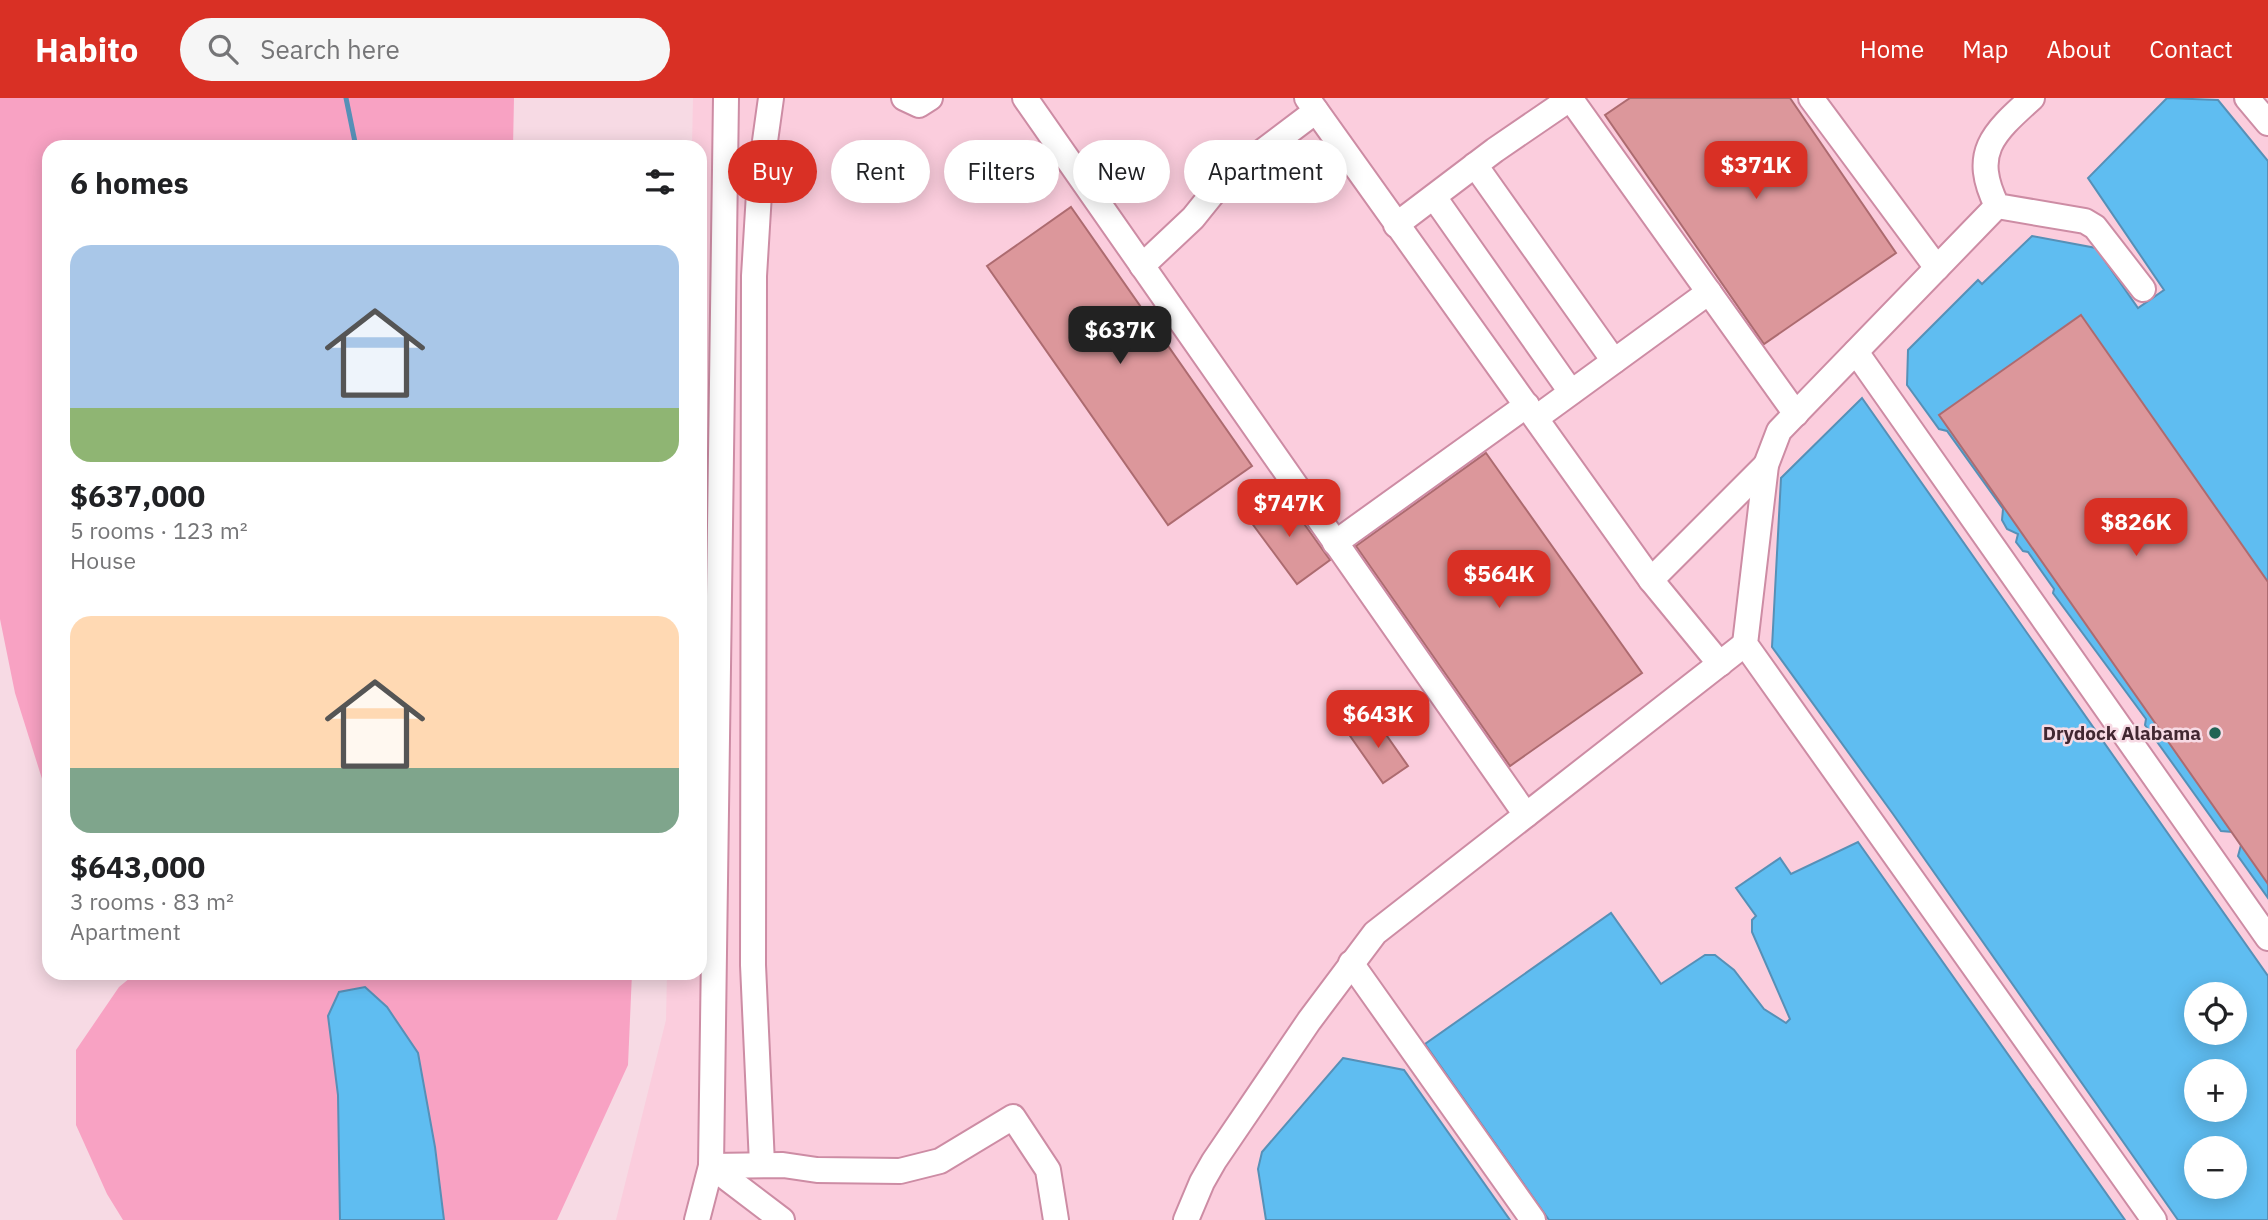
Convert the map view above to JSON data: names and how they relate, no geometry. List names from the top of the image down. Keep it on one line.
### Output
{"places":["Drydock Alabama"],"page":{"header":"Habito","search":"Search here","nav":["Home","Map","About","Contact"],"chip":["Buy","Rent","Filters","New","Apartment"],"heading":"6 homes","price":["$371K","$637K","$747K","$826K","$564K","$643K"],"list":[{"name":"$637,000","note":"5 rooms · 123 m² · House"},{"name":"$643,000","note":"3 rooms · 83 m² · Apartment"}],"map_buttons":["+","−"]}}
